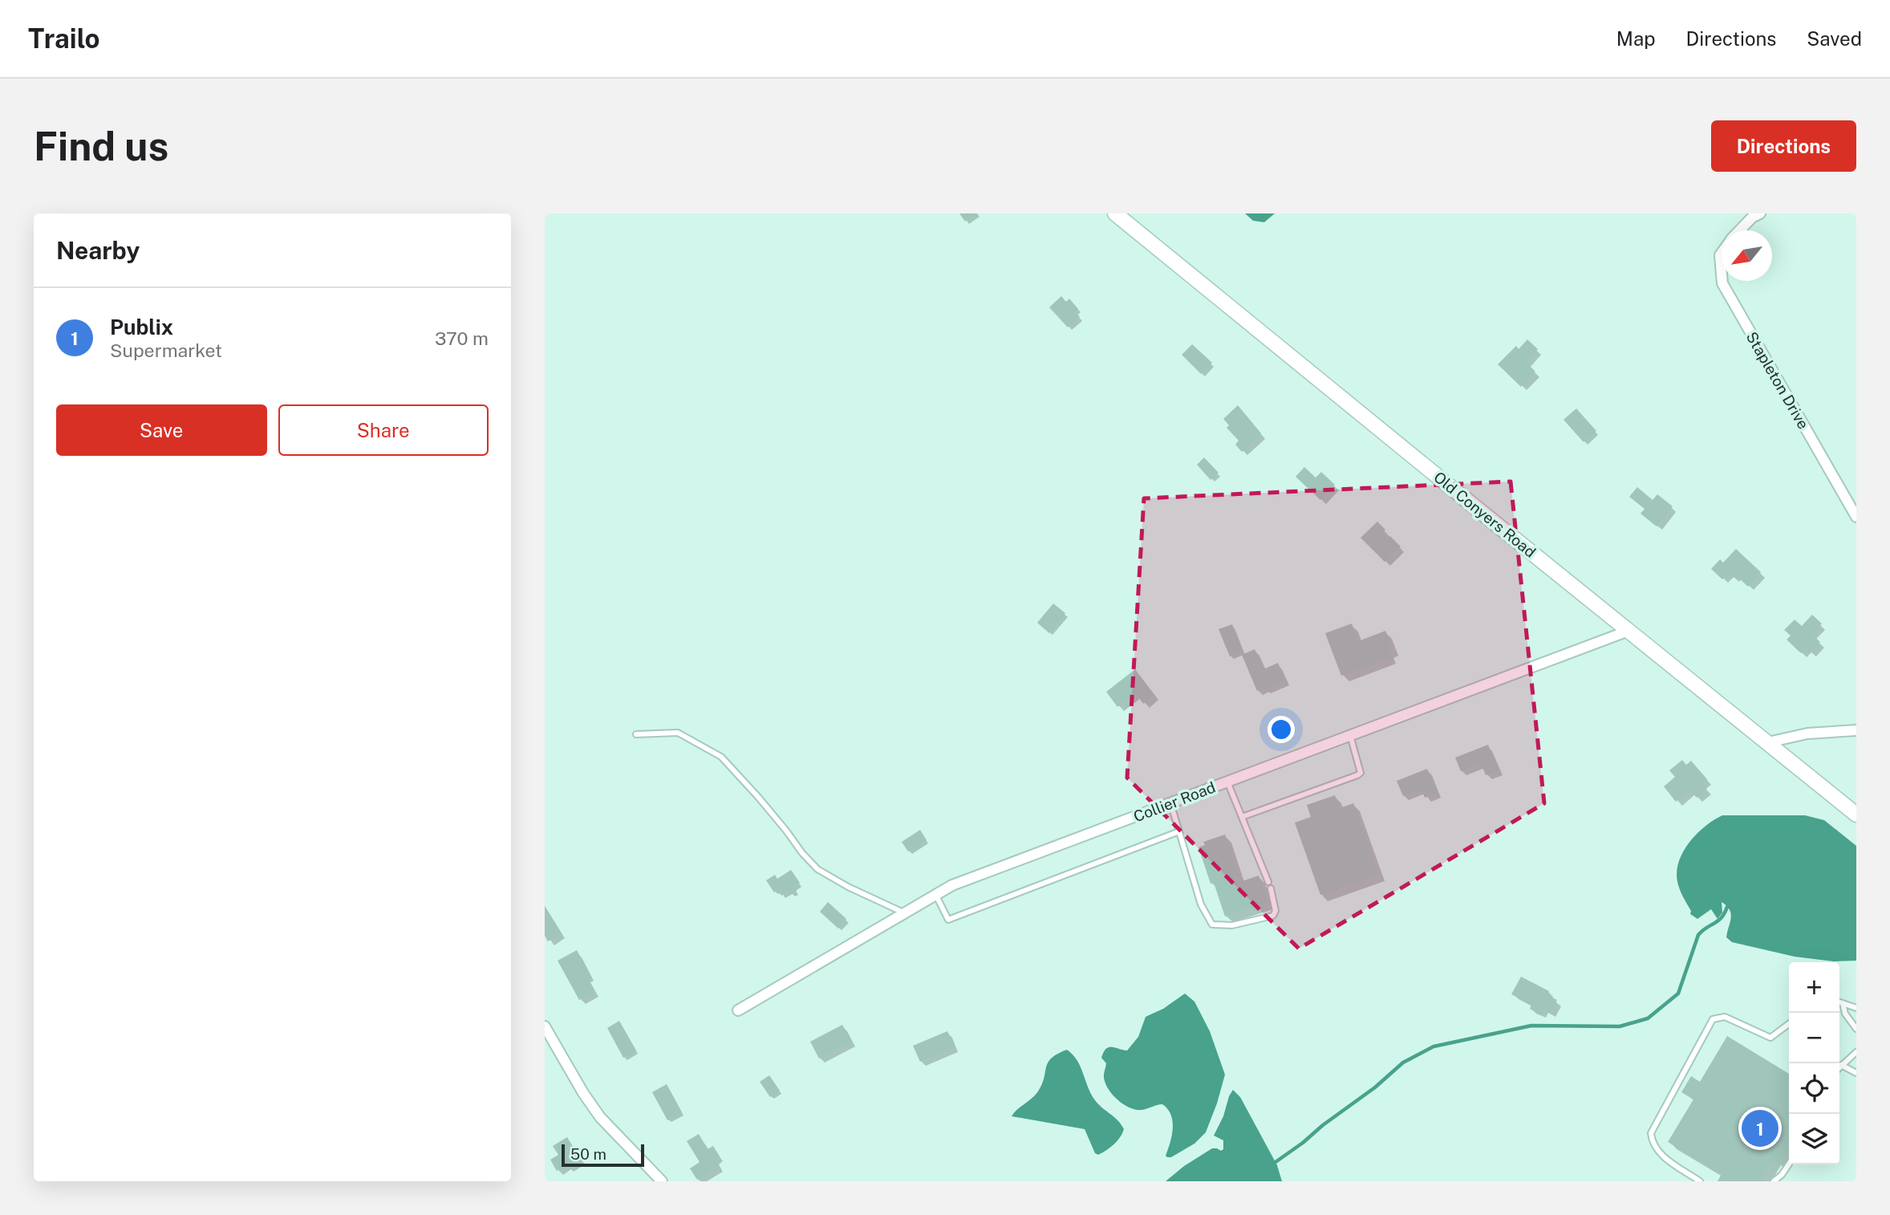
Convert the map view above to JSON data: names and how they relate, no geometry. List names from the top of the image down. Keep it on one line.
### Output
{"streets":{"street":["Stapleton Drive","Old Conyers Road","Collier Road"]},"crossings":[["Old Conyers Road","Collier Road"]],"scale_bar":"50 m","north":"bottom left","page":{"header":"Trailo","nav":["Map","Directions","Saved"],"buttons":["Directions",["Save","Share"]],"title":"Find us","heading":"Nearby","list":[{"mark":"1","name":"Publix","note":"Supermarket","value":"370 m"}],"map_buttons":["+","−"],"pins":"1","scale":"50 m"}}
